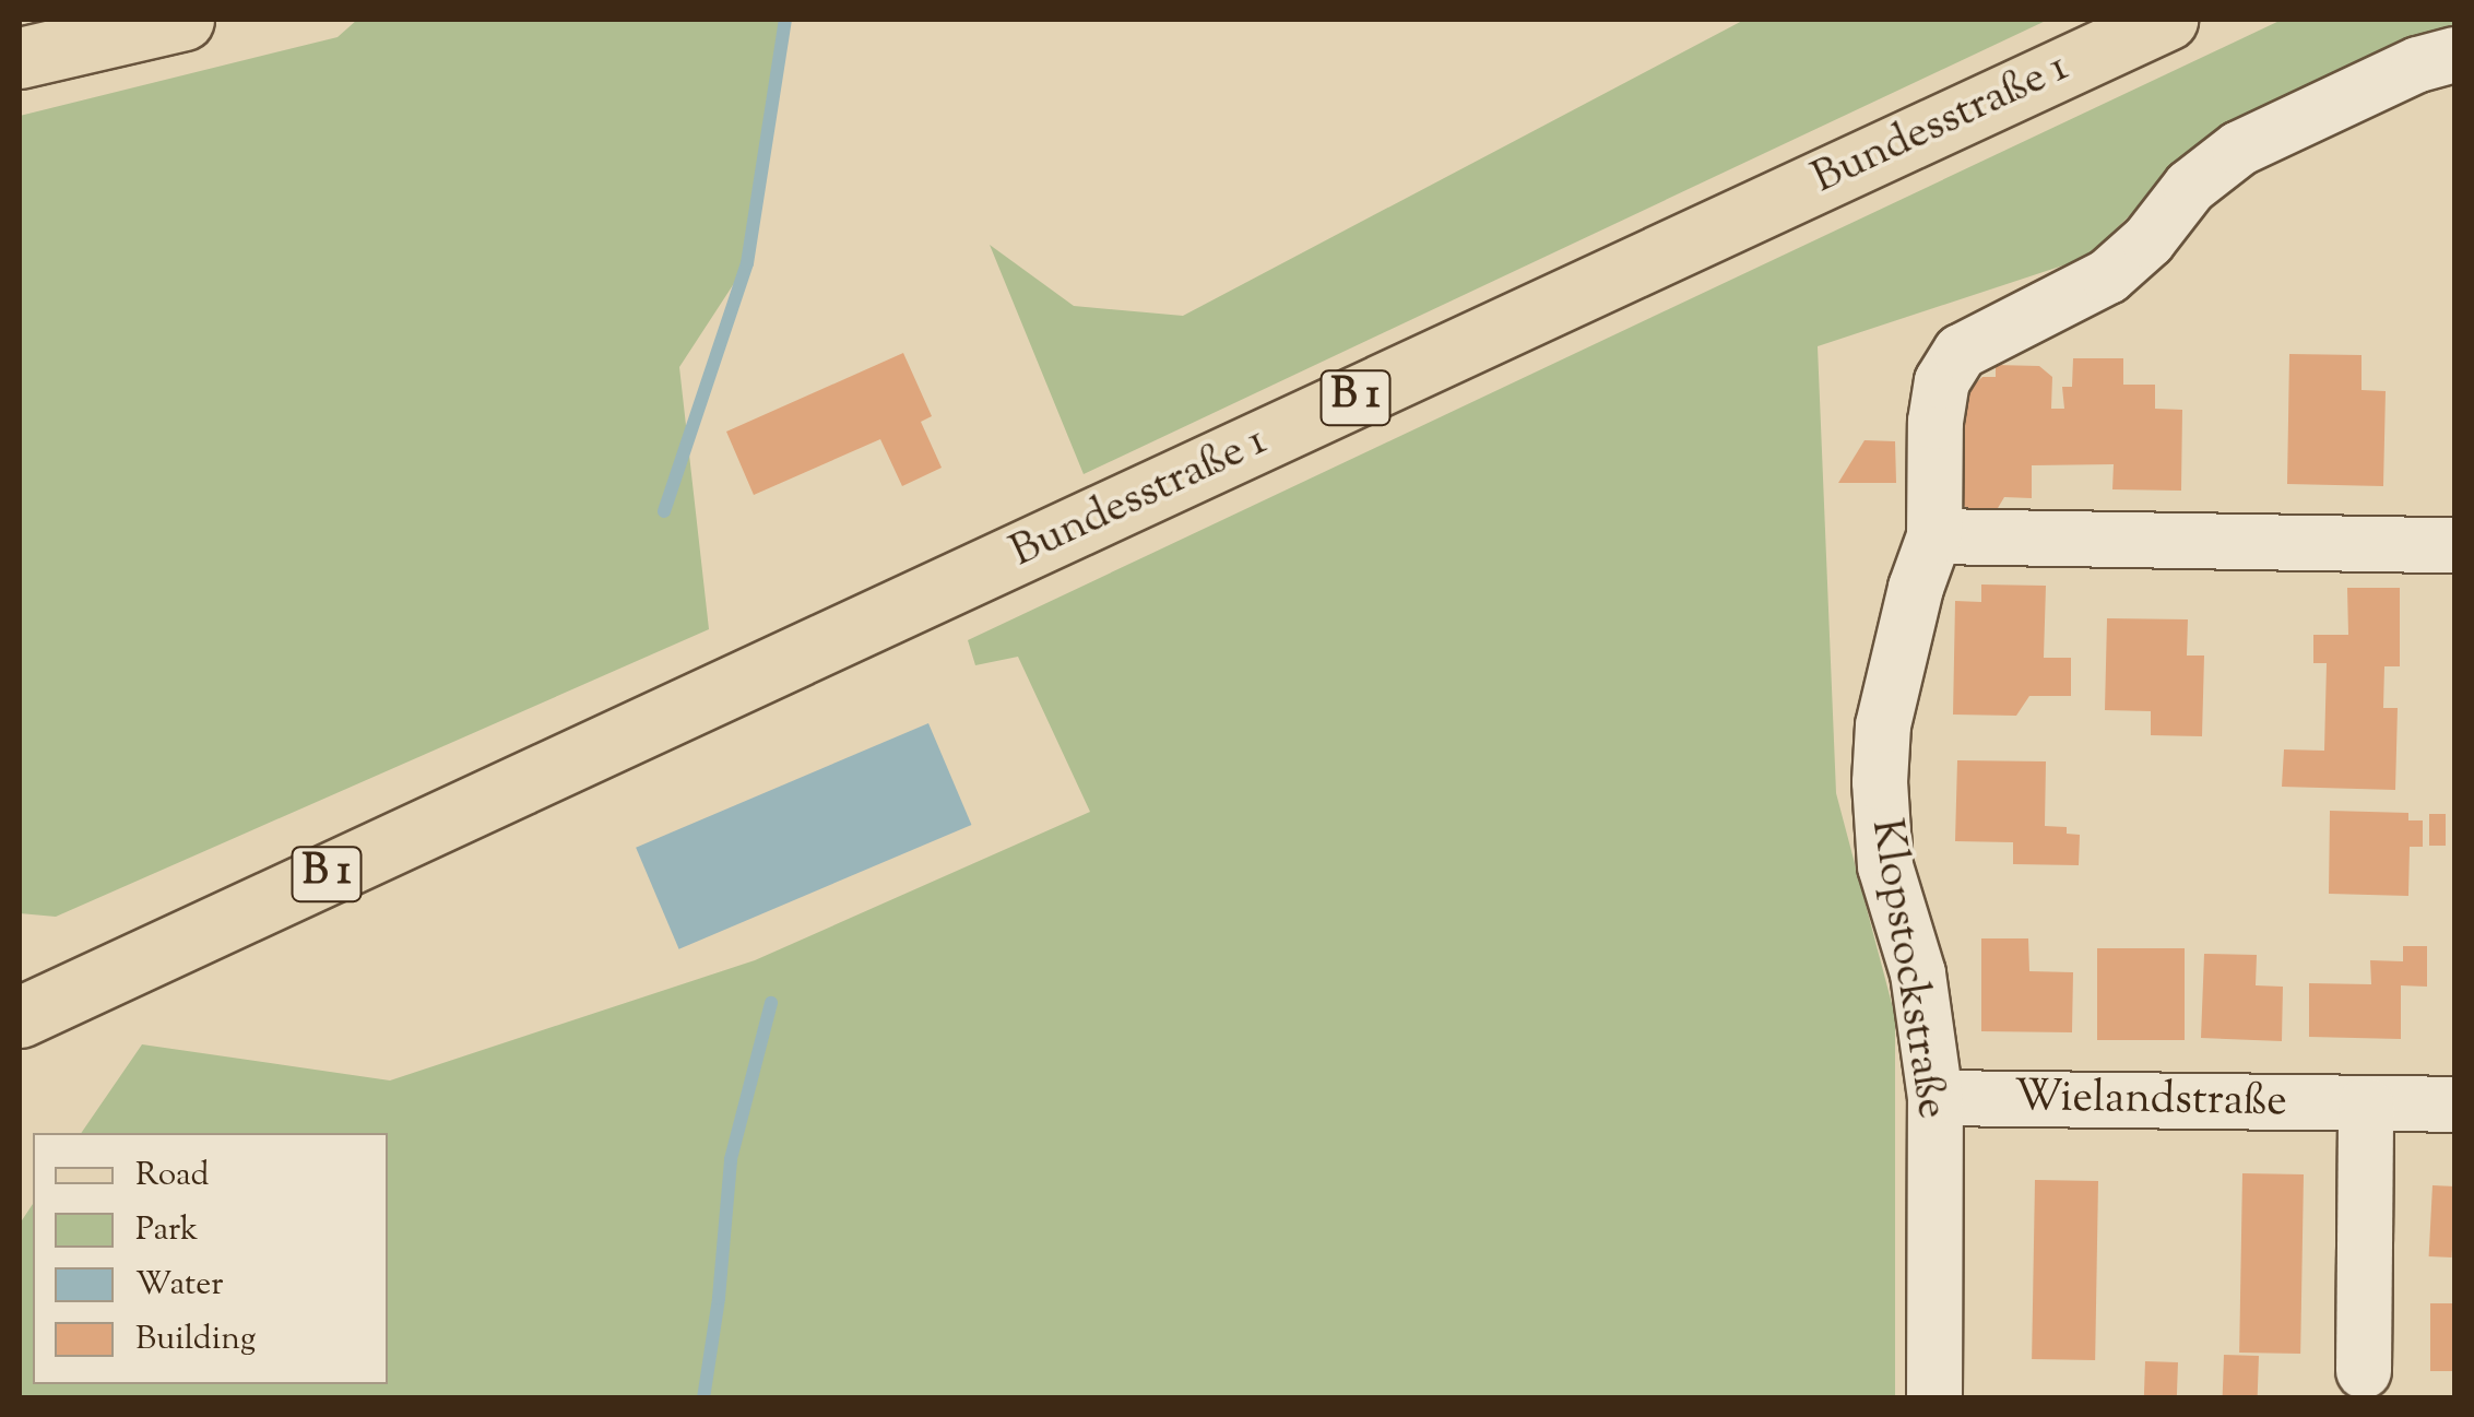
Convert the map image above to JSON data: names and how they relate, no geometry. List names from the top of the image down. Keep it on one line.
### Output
{"streets":{"main road":["Bundesstraße 1","B 1"],"street":["Klopstockstraße","Wielandstraße"]},"crossings":[["Bundesstraße 1","B 1"],["Klopstockstraße","Wielandstraße"]],"legend":["Road","Park","Water","Building"]}
